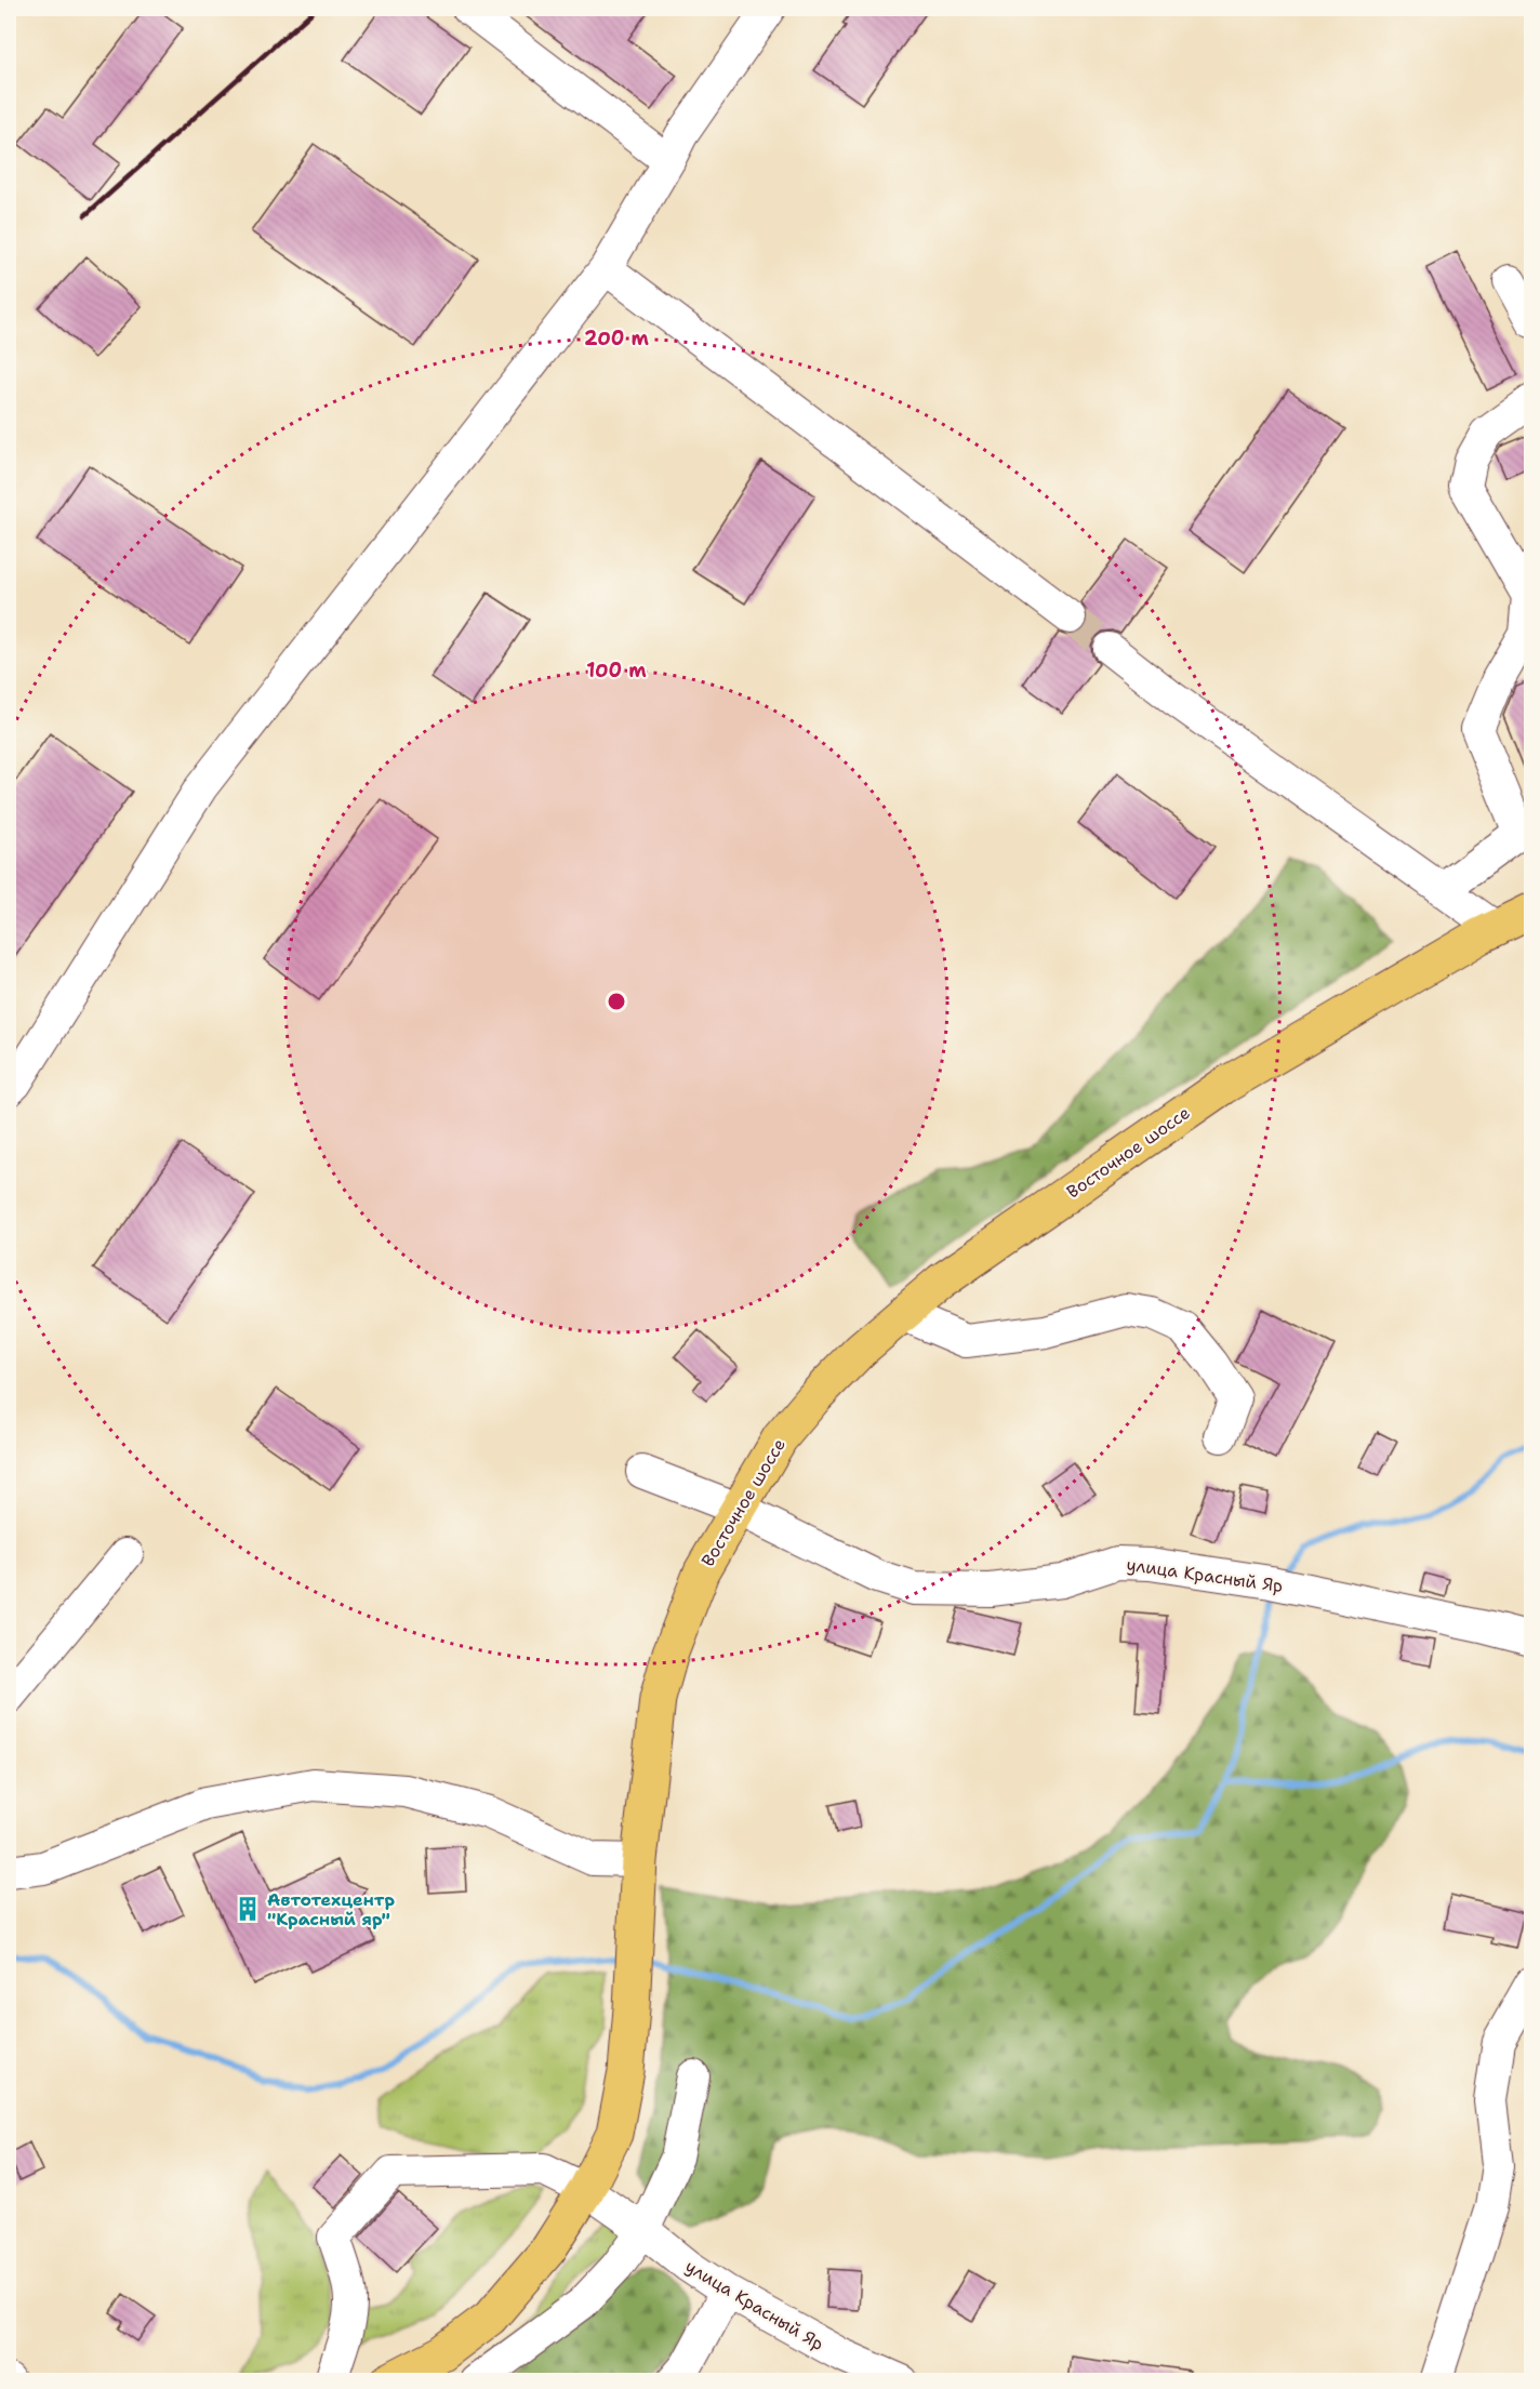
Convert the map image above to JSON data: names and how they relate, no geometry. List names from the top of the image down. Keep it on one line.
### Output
{"streets":{"main road":["Восточное шоссе"],"street":["улица Красный Яр"]},"crossings":[["Восточное шоссе","улица Красный Яр"]],"places":{"building":["Автотехцентр \"Красный яр\""]},"rings":["200 m","100 m"]}
